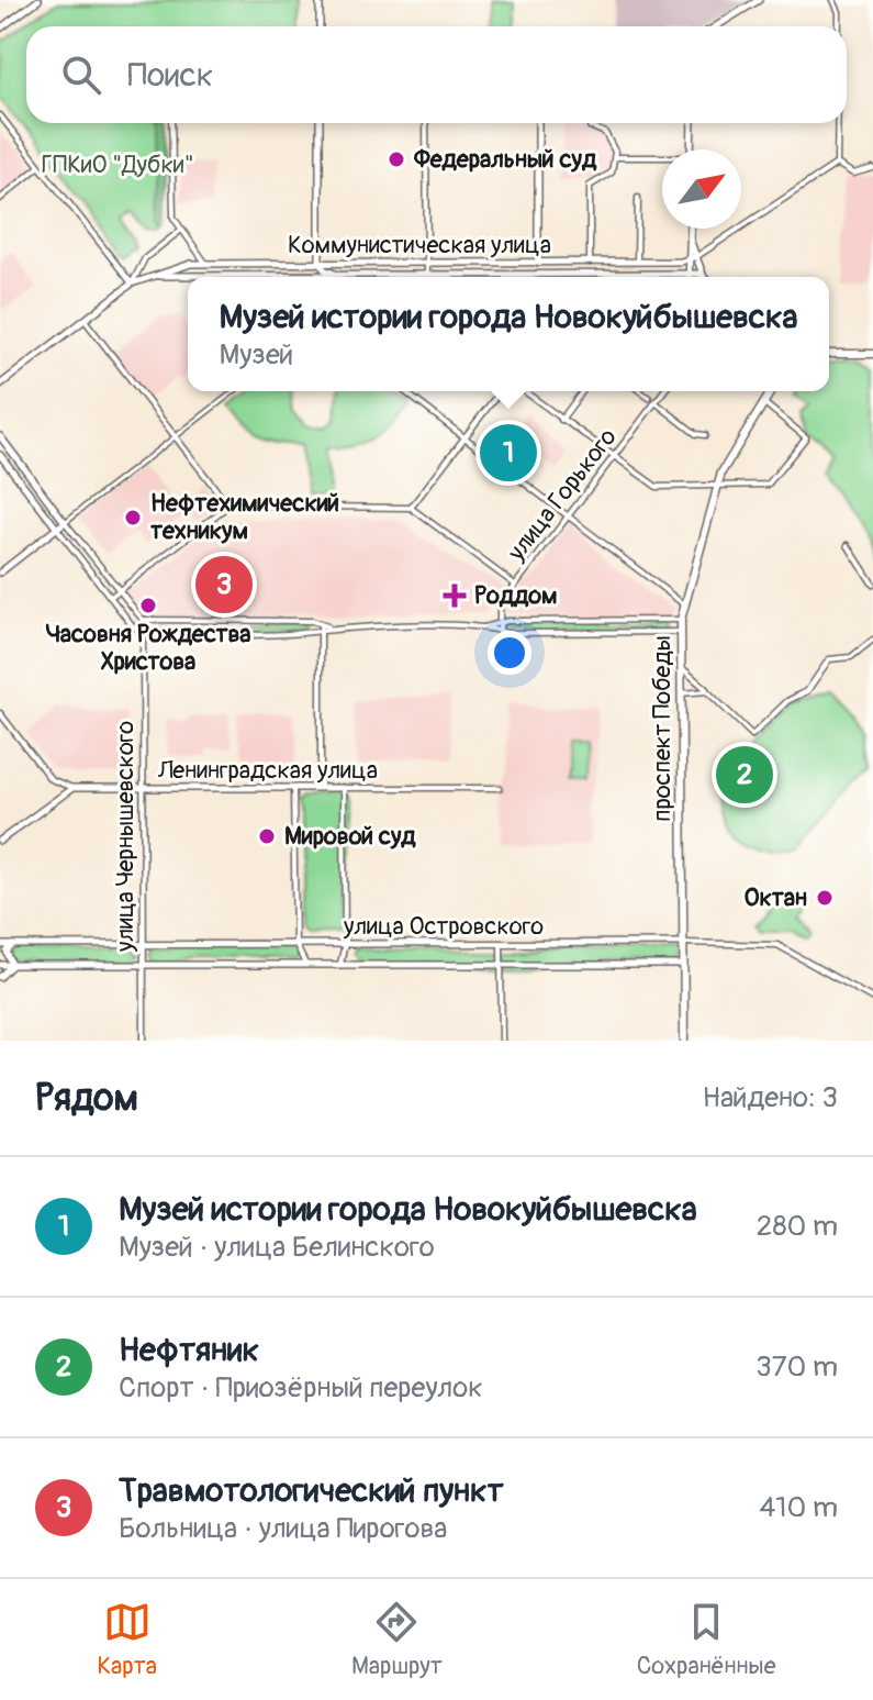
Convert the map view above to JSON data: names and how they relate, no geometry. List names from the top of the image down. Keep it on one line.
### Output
{"streets":{"main road":["Коммунистическая улица","проспект Победы","Ленинградская улица","улица Островского"],"street":["улица Горького","улица Чернышевского"]},"crossings":[["проспект Победы","улица Островского"],["Ленинградская улица","улица Чернышевского"],["улица Чернышевского","улица Островского"]],"parks":["ГПКиО \"Дубки\""],"places":{"other":["Федеральный суд","Нефтехимический техникум","Часовня Рождества Христова","Мировой суд","Октан"],"health":["Роддом"]},"north":"top right","page":{"search":"Поиск","popup":["Музей истории города Новокуйбышевска","Музей"],"pins":["1","3","2"],"heading":["Рядом","Найдено: 3"],"list":[{"mark":"1","name":"Музей истории города Новокуйбышевска","note":"Музей · улица Белинского","value":"280 m"},{"mark":"2","name":"Нефтяник","note":"Спорт · Приозёрный переулок","value":"370 m"},{"mark":"3","name":"Травмотологический пункт","note":"Больница · улица Пирогова","value":"410 m"}],"nav":["Карта","Маршрут","Сохранённые"]}}
